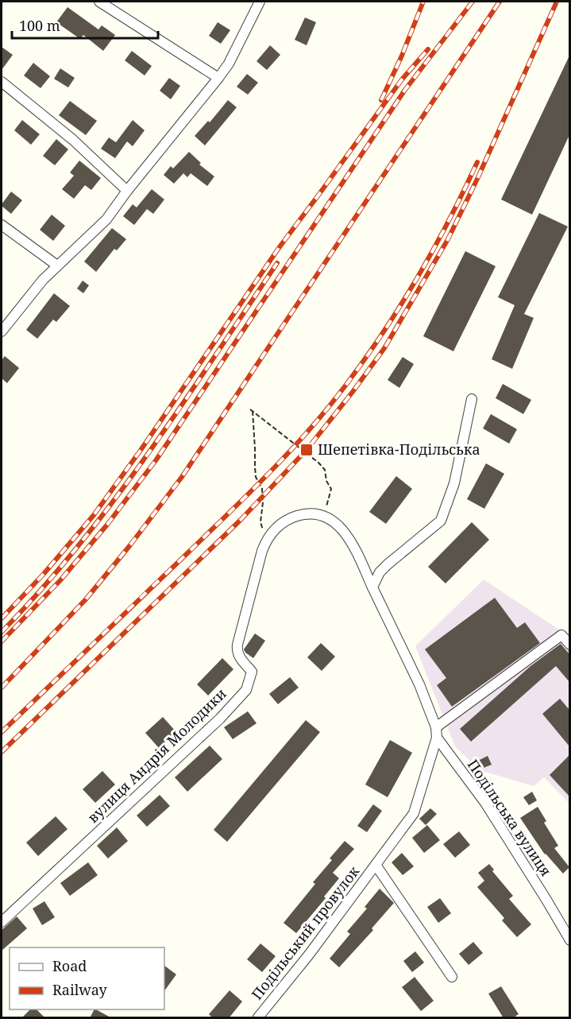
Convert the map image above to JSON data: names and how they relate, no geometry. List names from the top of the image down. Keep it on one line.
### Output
{"streets":{"street":["вулиця Андрія Молодики","Подільська вулиця","Подільський провулок"]},"crossings":[["Подільська вулиця","Подільський провулок"]],"places":{"transit":["Шепетівка-Подільська"]},"legend":["Road","Railway"],"scale_bar":"100 m"}
